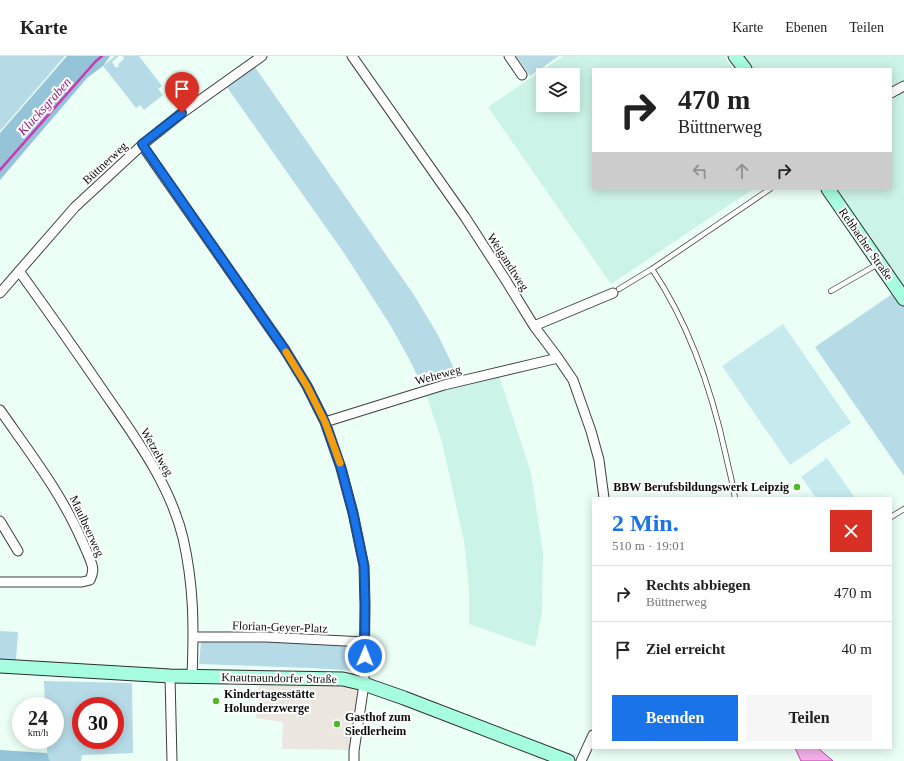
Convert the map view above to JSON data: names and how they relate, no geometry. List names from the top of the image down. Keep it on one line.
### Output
{"streets":{"main road":["Rehbacher Straße","Knautnaundorfer Straße"],"street":["Büttnerweg","Weigandtweg","Weheweg","Wetzelweg","Maulbeerweg","Florian-Geyer-Platz"]},"crossings":[["Büttnerweg","Wetzelweg"],["Weigandtweg","Weheweg"],["Wetzelweg","Florian-Geyer-Platz"],["Wetzelweg","Knautnaundorfer Straße"]],"water":["Klucksgraben"],"places":["BBW Berufsbildungswerk Leipzig","Kindertagesstätte Holunderzwerge","Gasthof zum Siedlerheim"],"page":{"header":"Karte","nav":["Karte","Ebenen","Teilen"],"turn":["470 m","Büttnerweg"],"heading":["2 Min.","510 m · 19:01"],"list":[{"name":"Rechts abbiegen","note":"Büttnerweg","value":"470 m"},{"name":"Ziel erreicht","value":"40 m"}],"buttons":["Beenden","Teilen"],"speed":"24 km/h","limit":"30"}}
